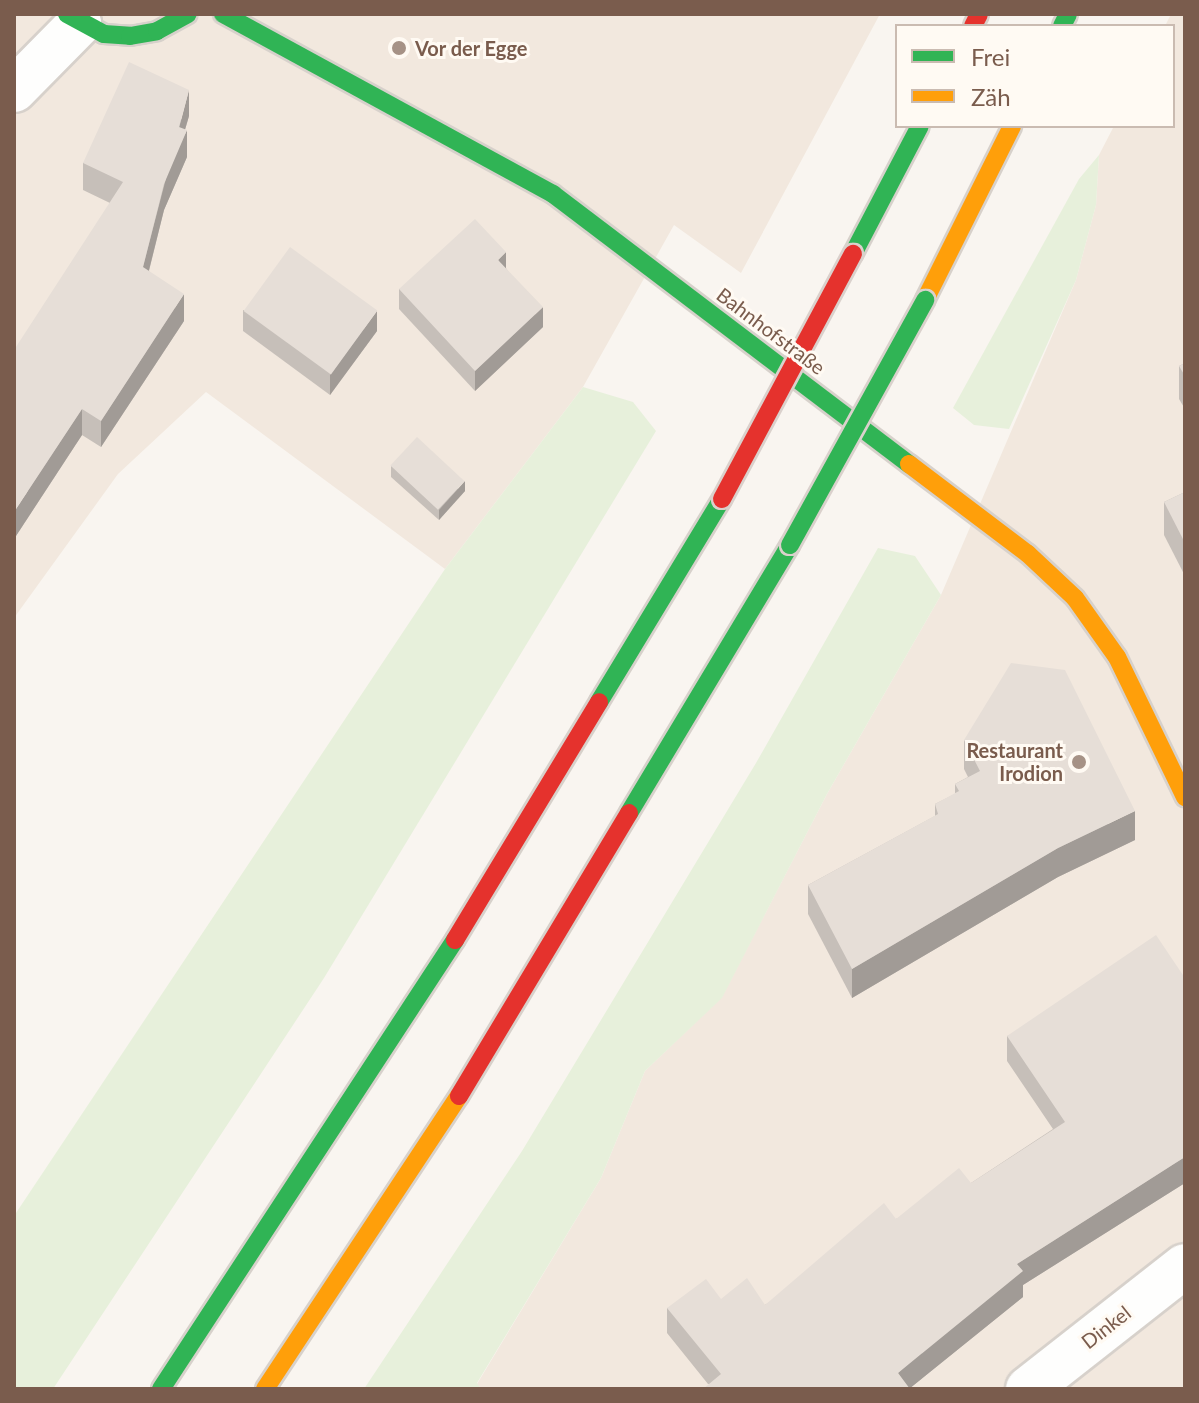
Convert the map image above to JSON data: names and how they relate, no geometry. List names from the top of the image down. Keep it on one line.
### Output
{"streets":{"main road":["Bahnhofstraße"],"street":["Dinkel"]},"places":["Vor der Egge","Restaurant Irodion"],"legend":["Frei","Zäh"]}
